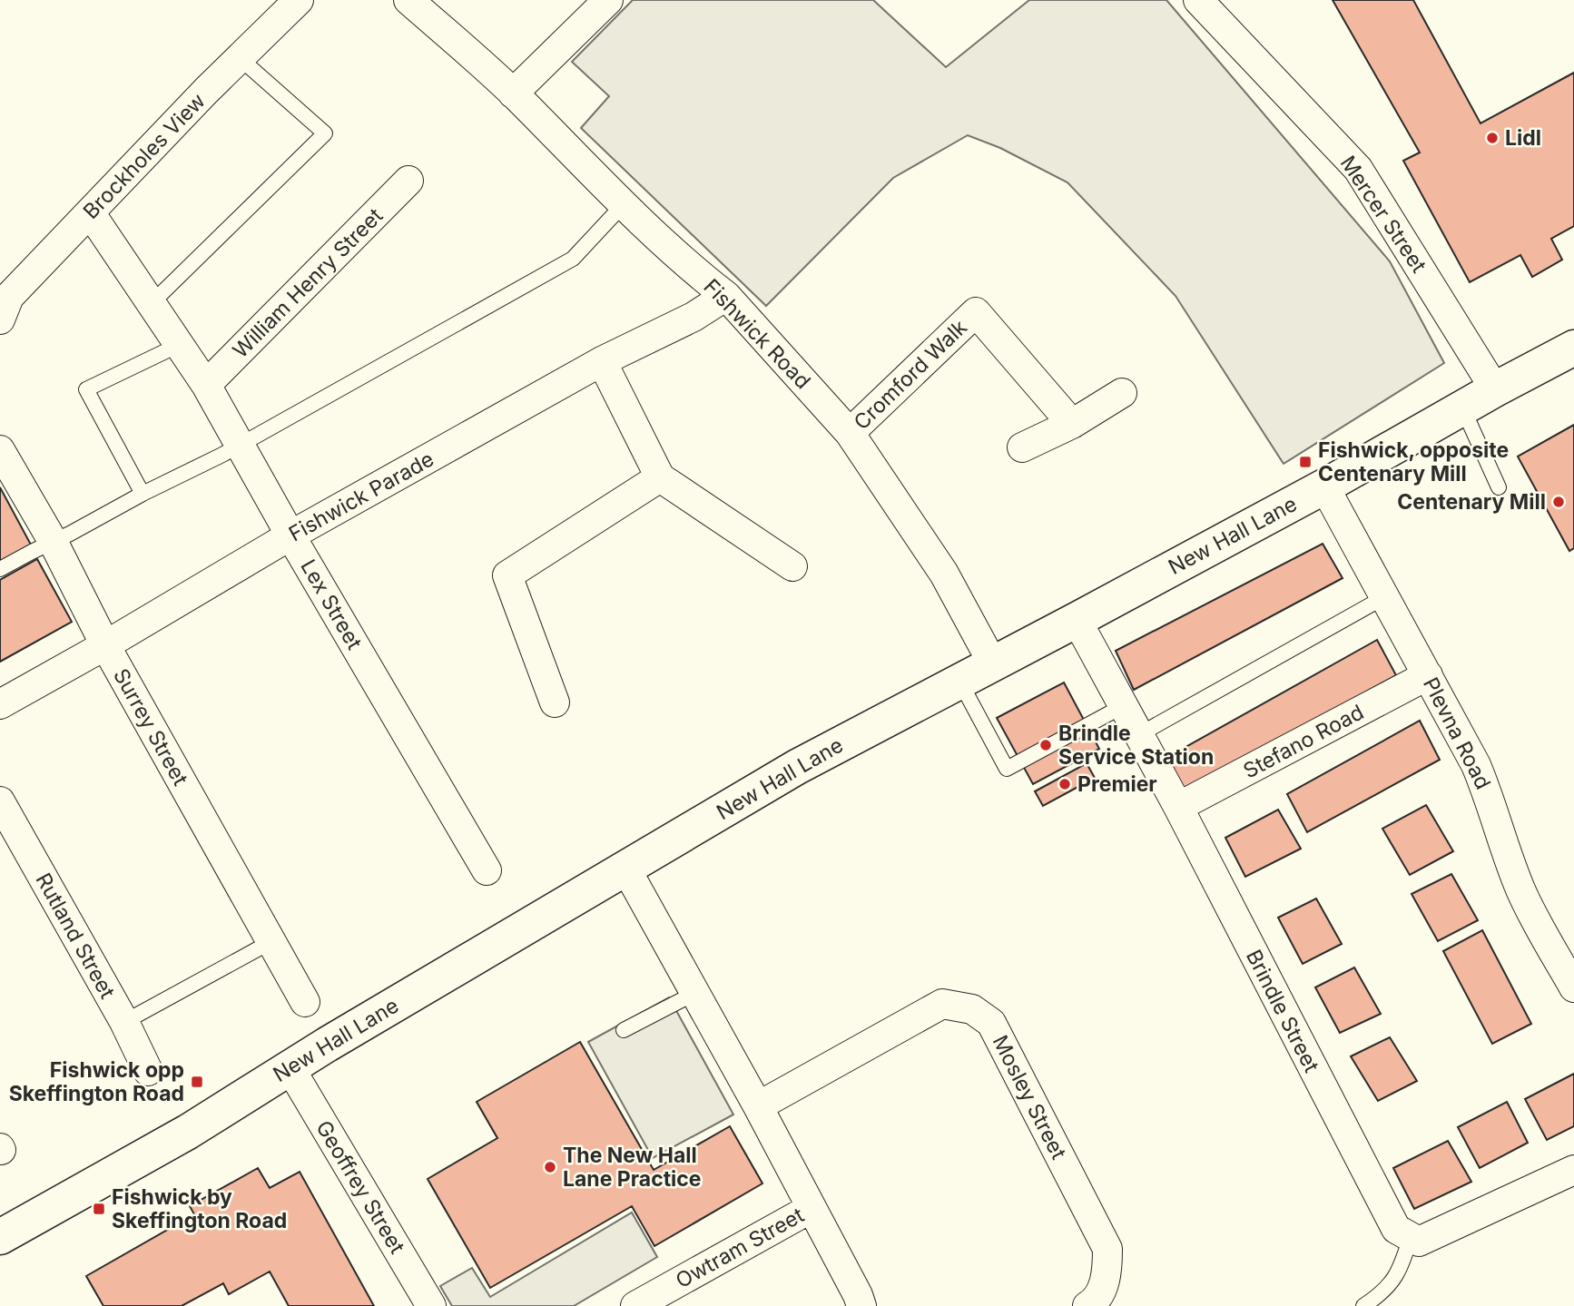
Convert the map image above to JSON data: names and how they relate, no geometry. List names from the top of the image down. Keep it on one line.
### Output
{"streets":{"highway":["New Hall Lane"],"street":["Brockholes View","Mercer Street","William Henry Street","Fishwick Road","Cromford Walk","Fishwick Parade","Lex Street","Surrey Street","Plevna Road","Stefano Road","Rutland Street","Brindle Street","Mosley Street","Geoffrey Street","Owtram Street"]},"crossings":[["Brockholes View","Lex Street"],["Mercer Street","New Hall Lane"],["William Henry Street","Lex Street"],["Fishwick Road","Cromford Walk"],["Fishwick Road","Fishwick Parade"],["Fishwick Road","New Hall Lane"],["Fishwick Parade","Lex Street"],["Fishwick Parade","Surrey Street"],["New Hall Lane","Plevna Road"],["New Hall Lane","Brindle Street"],["New Hall Lane","Geoffrey Street"],["Plevna Road","Stefano Road"],["Stefano Road","Brindle Street"]],"places":{"other":["Lidl","Centenary Mill","Brindle Service Station","Premier","The New Hall Lane Practice"],"transit":["Fishwick, opposite Centenary Mill","Fishwick opp Skeffington Road","Fishwick by Skeffington Road"]}}
